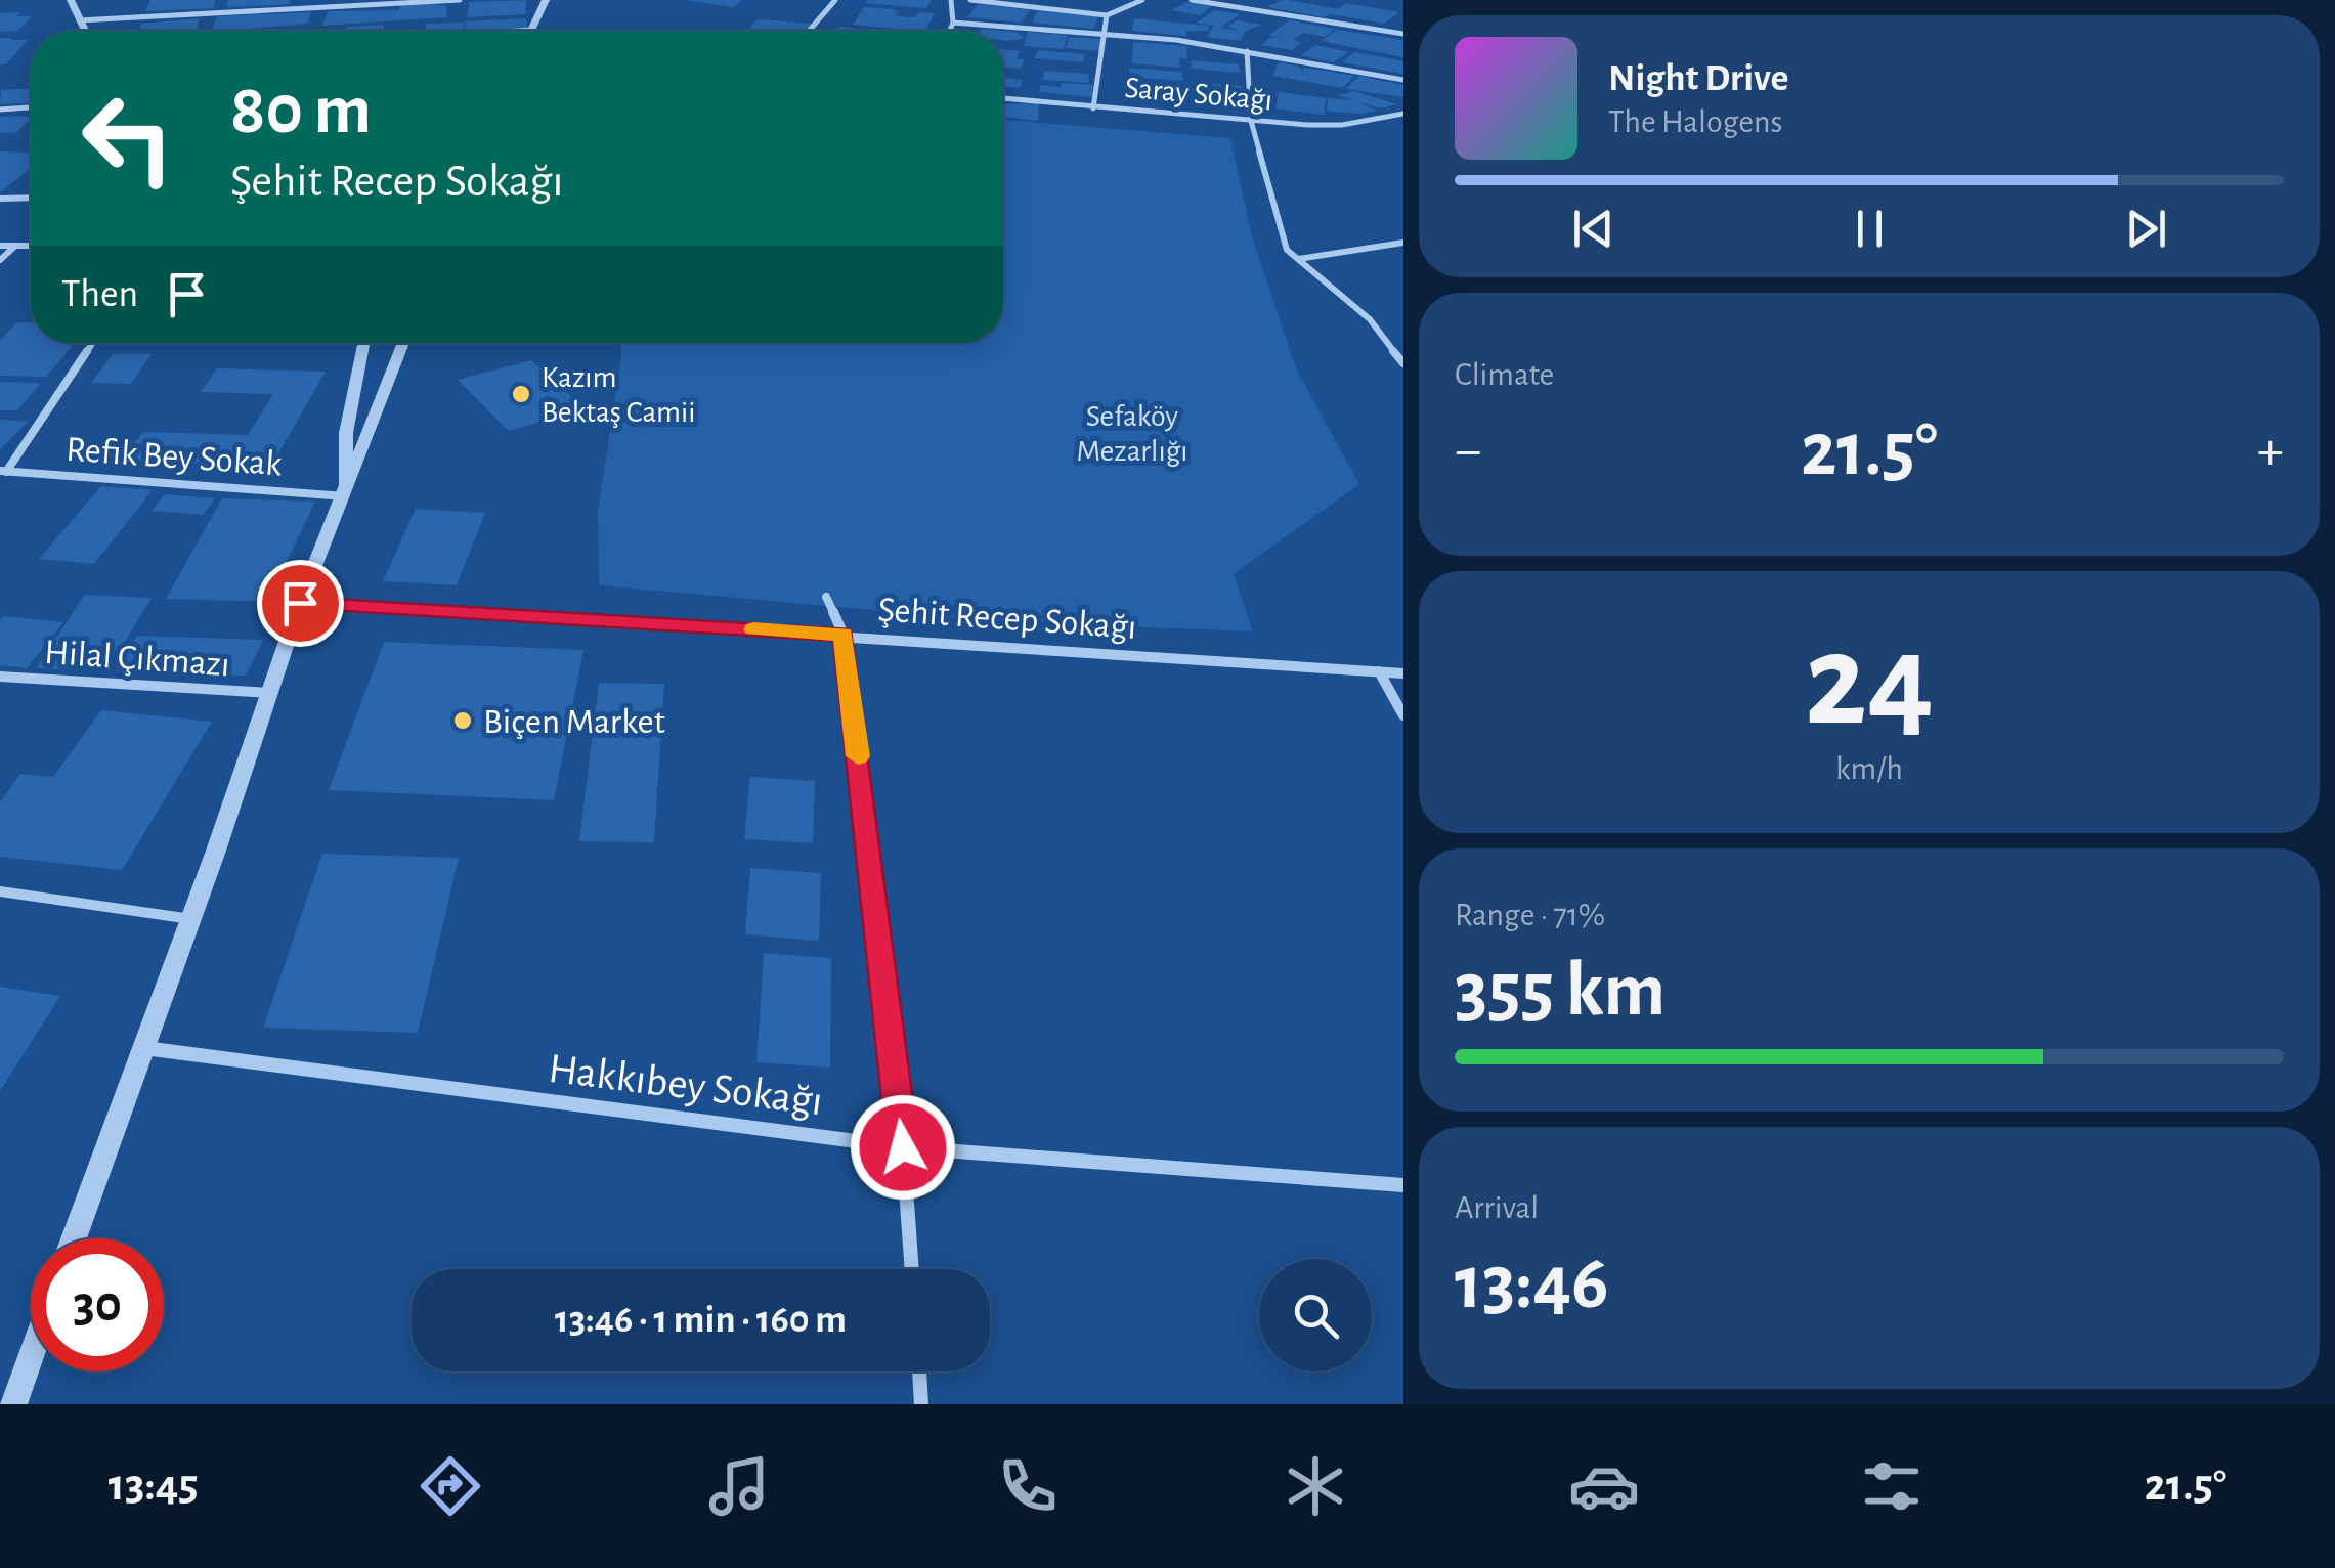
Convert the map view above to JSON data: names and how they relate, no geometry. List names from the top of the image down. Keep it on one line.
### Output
{"streets":{"street":["Saray Sokağı","Refik Bey Sokak","Şehit Recep Sokağı","Hilal Çıkmazı","Hakkıbey Sokağı"]},"parks":["Sefaköy Mezarlığı"],"places":["Kazım Bektaş Camii","Biçen Market"],"page":{"turn":["80 m","Şehit Recep Sokağı"],"song":["Night Drive","The Halogens"],"then":"Then","tile":["Climate",["24","km/h"],["Range · 71%","355 km"],["Arrival","13:46"]],"heat":["−","21.5°","+"],"limit":"30","trip":"13:46 · 1 min · 160 m","tabs":["13:45","21.5°"]}}
